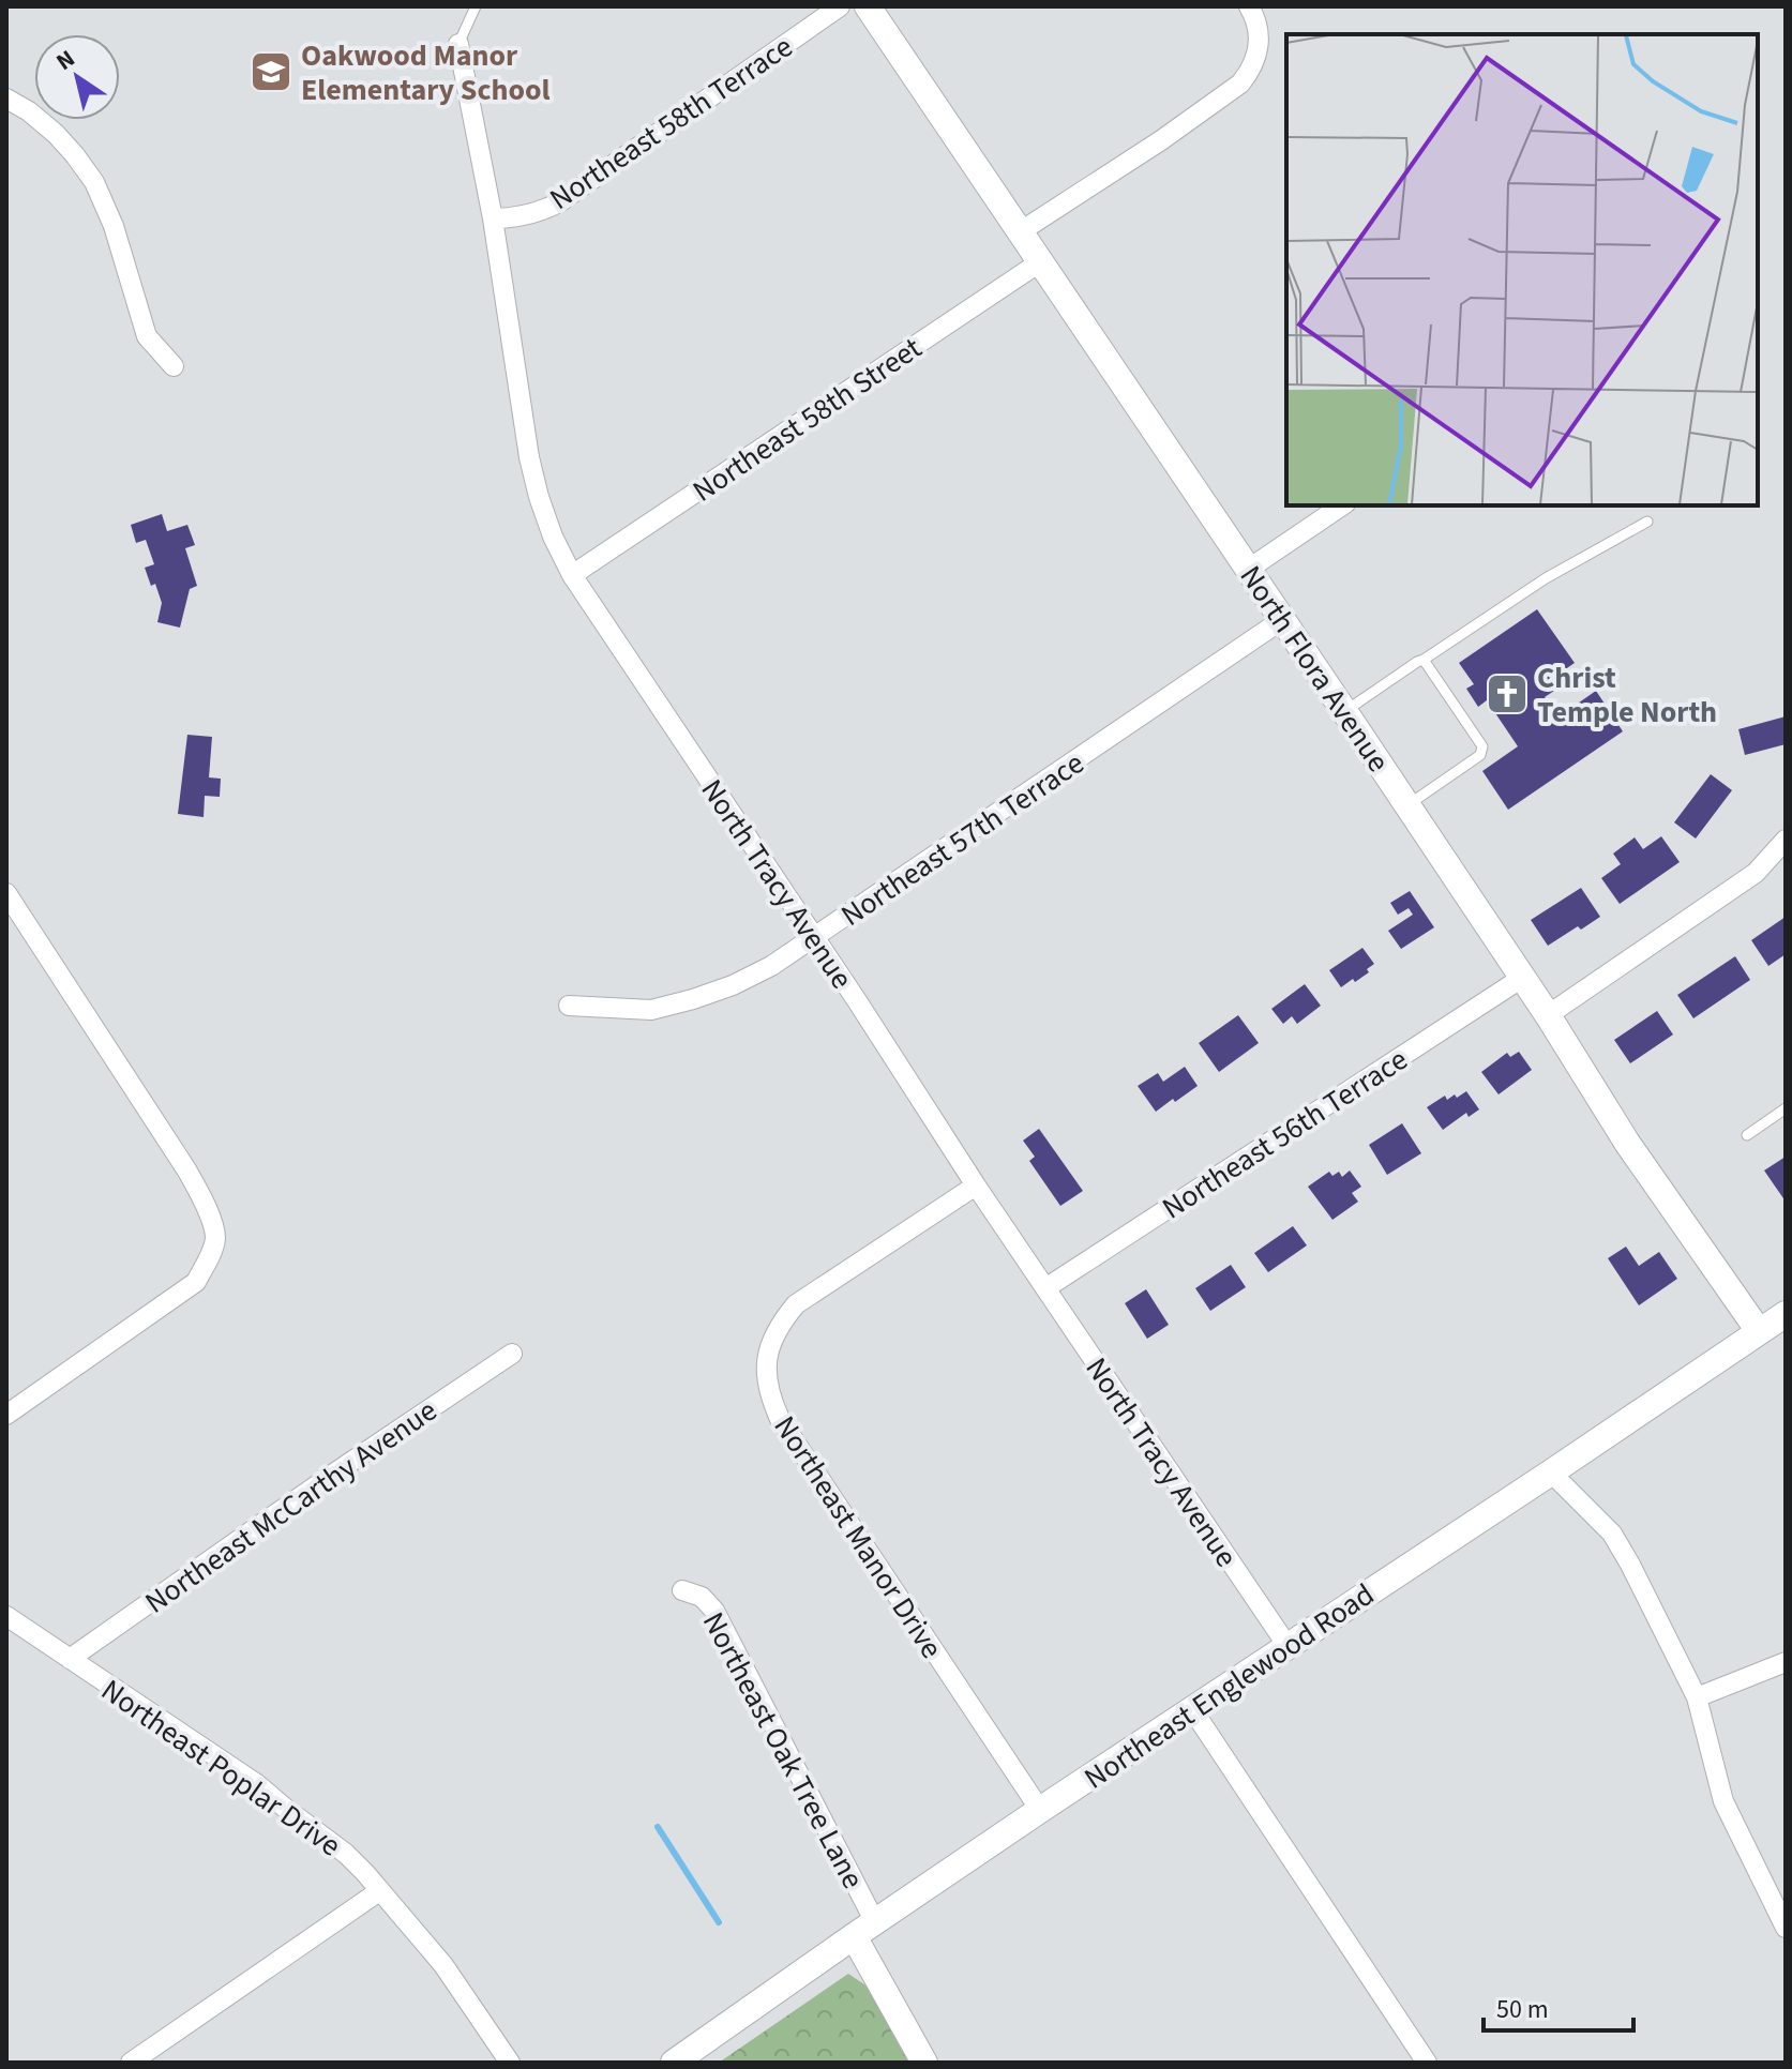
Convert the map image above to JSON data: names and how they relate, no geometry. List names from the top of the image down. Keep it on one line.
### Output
{"streets":{"street":["Northeast 58th Terrace","Northeast 58th Street","North Flora Avenue","Northeast 57th Terrace","North Tracy Avenue","Northeast 56th Terrace","Northeast McCarthy Avenue","Northeast Manor Drive","Northeast Englewood Road","Northeast Oak Tree Lane","Northeast Poplar Drive"]},"crossings":[["Northeast 58th Terrace","North Tracy Avenue"],["Northeast 58th Street","North Flora Avenue"],["Northeast 58th Street","North Tracy Avenue"],["North Flora Avenue","Northeast 57th Terrace"],["North Flora Avenue","Northeast 56th Terrace"],["North Flora Avenue","Northeast Englewood Road"],["Northeast 57th Terrace","North Tracy Avenue"],["North Tracy Avenue","Northeast 56th Terrace"],["North Tracy Avenue","Northeast Manor Drive"],["North Tracy Avenue","Northeast Englewood Road"],["Northeast McCarthy Avenue","Northeast Poplar Drive"],["Northeast Manor Drive","Northeast Englewood Road"],["Northeast Englewood Road","Northeast Oak Tree Lane"]],"places":{"school or university":["Oakwood Manor Elementary School"],"church":["Christ Temple North"]},"scale_bar":"50 m","north":"top left"}
